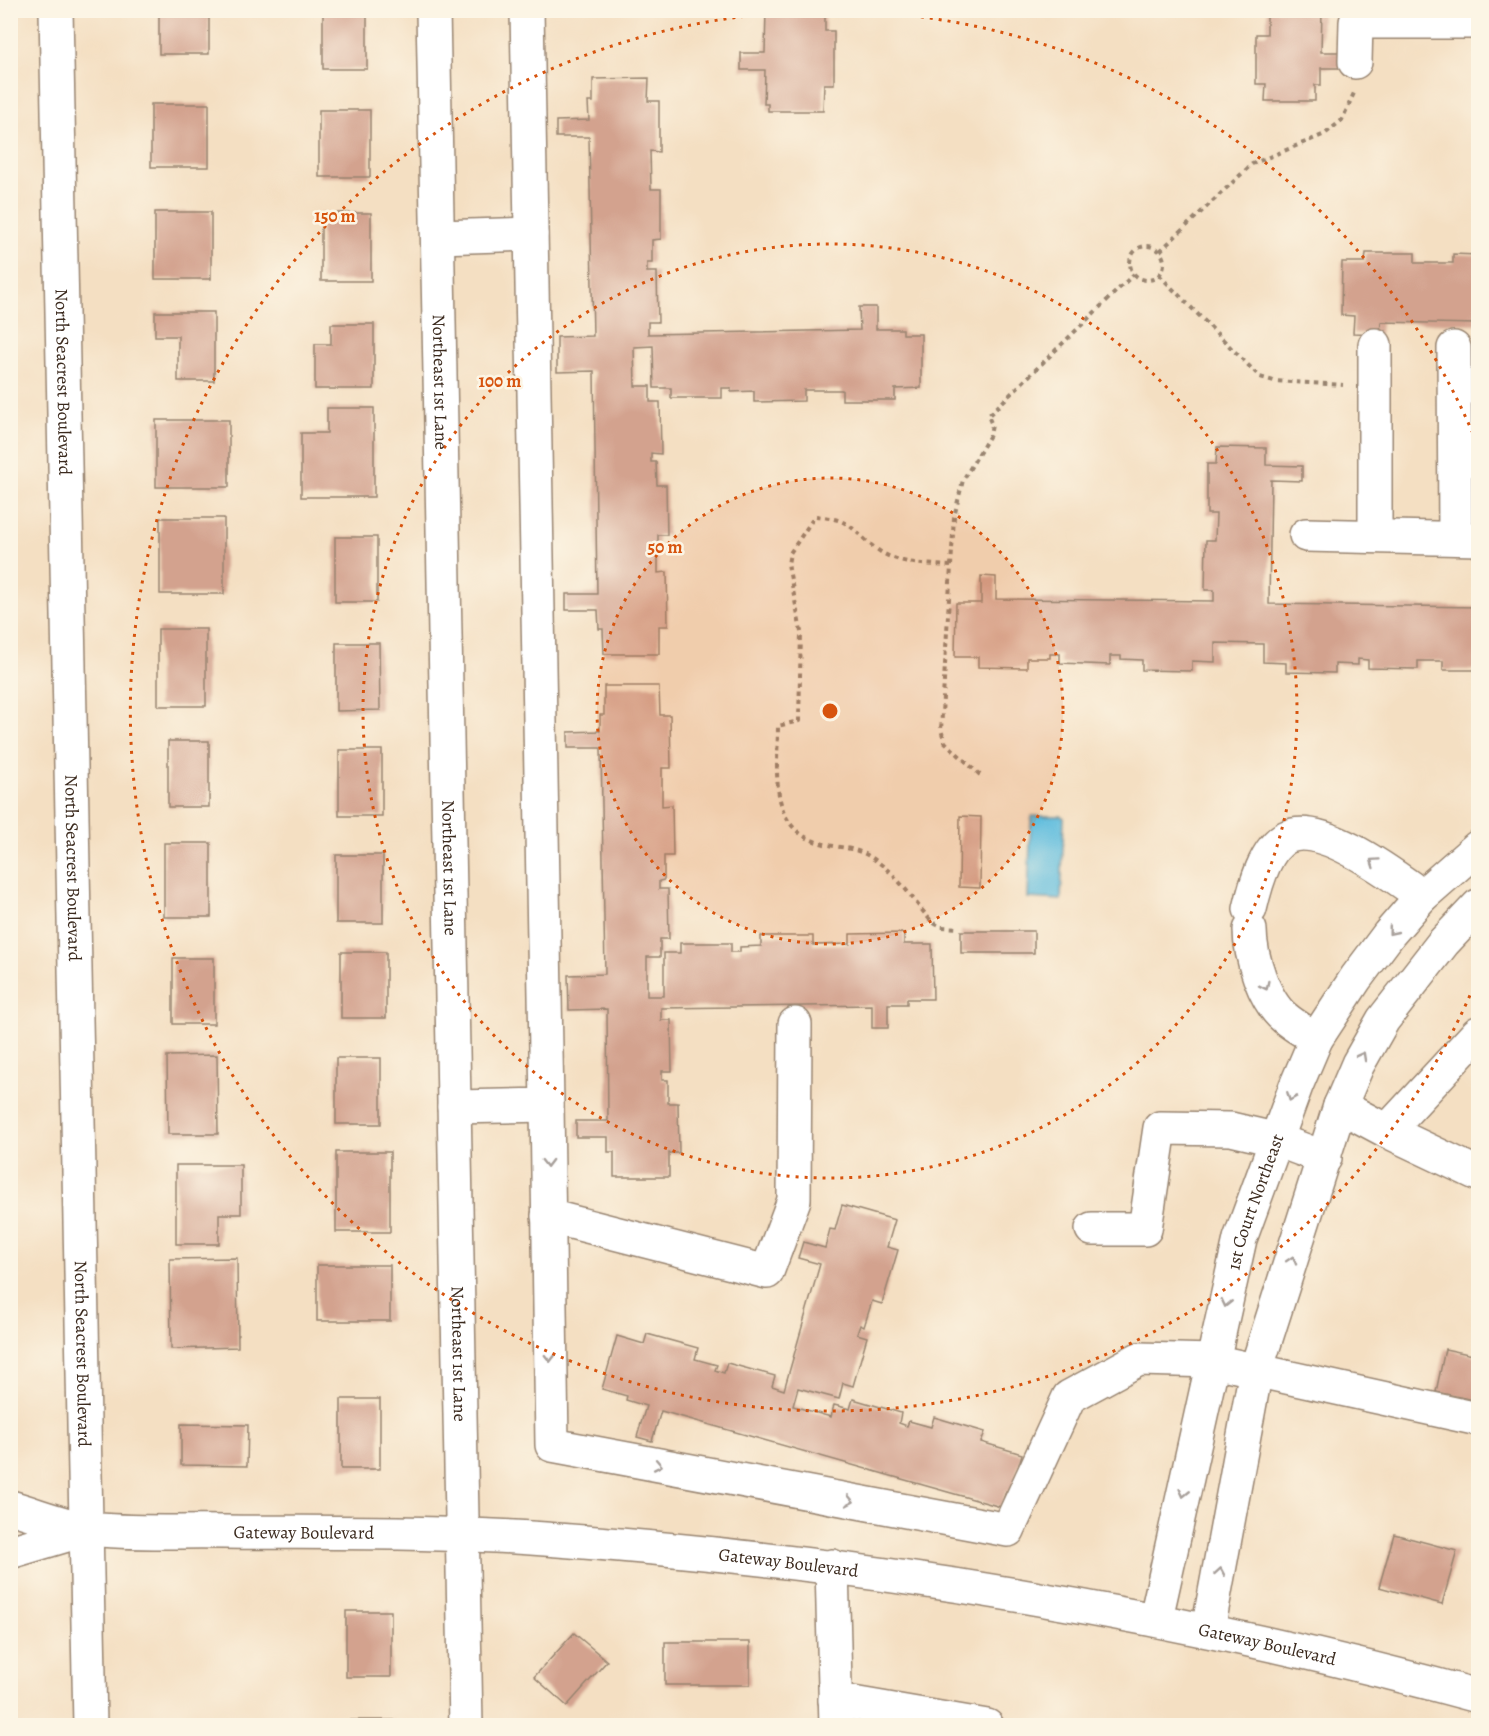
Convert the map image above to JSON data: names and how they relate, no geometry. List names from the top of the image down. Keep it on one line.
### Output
{"streets":{"street":["North Seacrest Boulevard","Northeast 1st Lane","1st Court Northeast","Gateway Boulevard"]},"crossings":[["North Seacrest Boulevard","Gateway Boulevard"],["Northeast 1st Lane","Gateway Boulevard"],["1st Court Northeast","Gateway Boulevard"]],"rings":["150 m","100 m","50 m"]}
